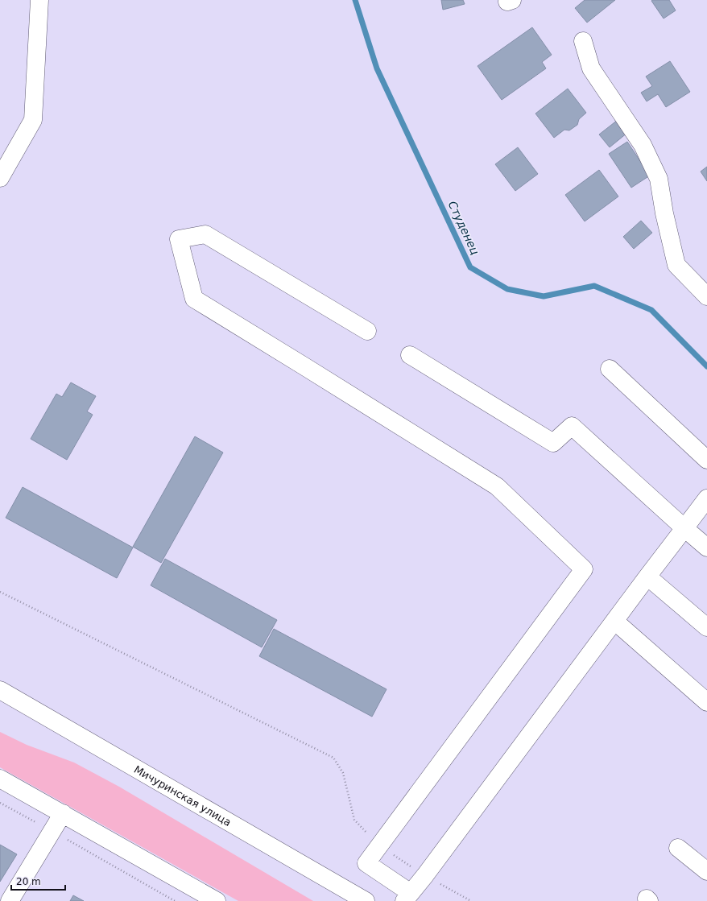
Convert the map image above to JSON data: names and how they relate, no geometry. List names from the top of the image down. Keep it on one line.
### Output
{"streets":{"street":["Мичуринская улица"]},"water":["Студенец"],"scale_bar":"20 m"}
